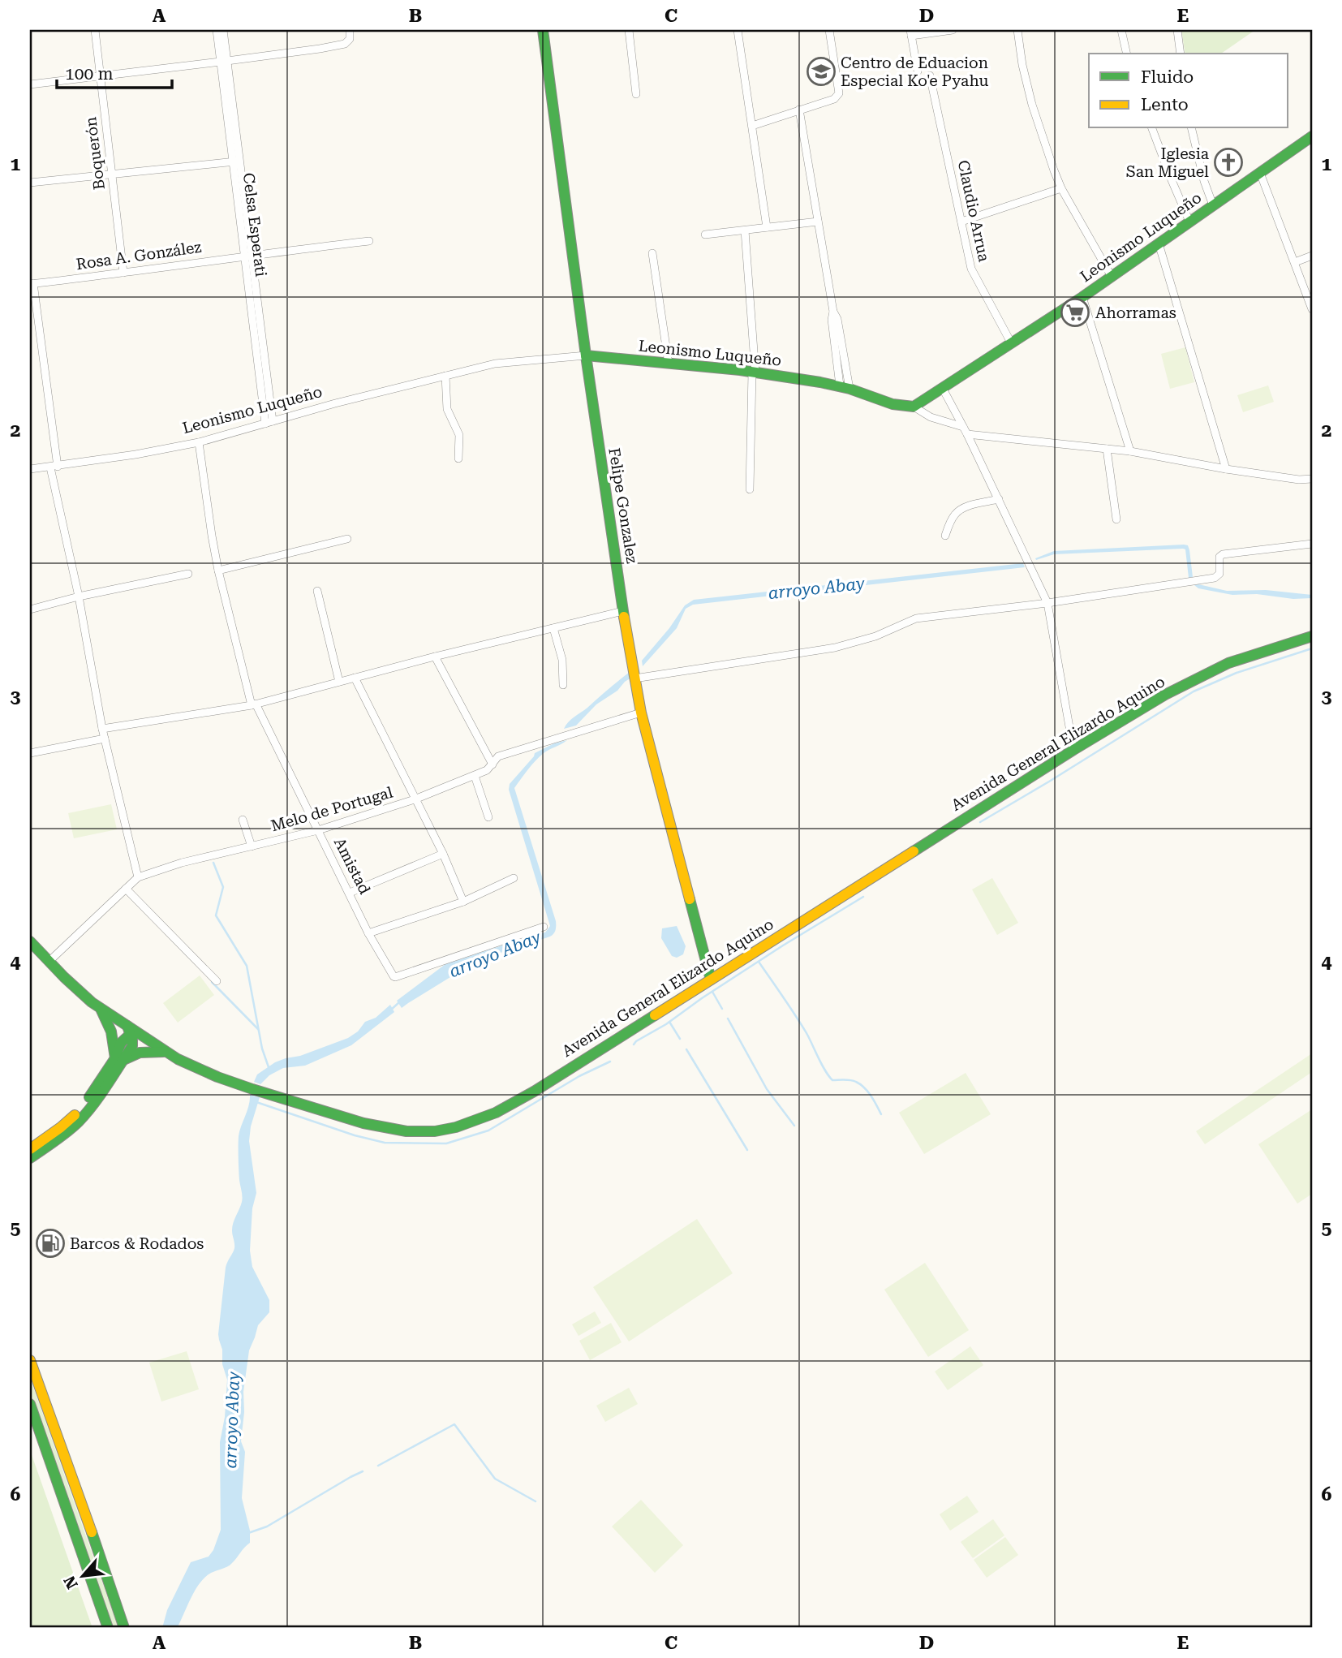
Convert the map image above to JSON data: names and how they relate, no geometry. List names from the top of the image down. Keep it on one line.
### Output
{"streets":{"main road":["Leonismo Luqueño","Felipe Gonzalez","Avenida General Elizardo Aquino"],"street":["Boquerón","Claudio Arrua","Celsa Esperati","Rosa A. González","Melo de Portugal","Amistad"]},"crossings":[["Boquerón","Rosa A. González"],["Claudio Arrua","Leonismo Luqueño"],["Celsa Esperati","Leonismo Luqueño"],["Celsa Esperati","Rosa A. González"],["Leonismo Luqueño","Felipe Gonzalez"],["Leonismo Luqueño","Amistad"],["Felipe Gonzalez","Avenida General Elizardo Aquino"],["Felipe Gonzalez","Melo de Portugal"],["Avenida General Elizardo Aquino","Melo de Portugal"],["Melo de Portugal","Amistad"]],"water":["arroyo Abay"],"places":{"school or university":["Centro de Eduacion Especial Ko'e Pyahu"],"church":["Iglesia San Miguel"],"supermarket":["Ahorramas"],"fuel station":["Barcos & Rodados"]},"legend":["Fluido","Lento"],"scale_bar":"100 m","north":"bottom left","grid":{"columns":["A","B","C","D","E"],"rows":["1","2","3","4","5","6"]}}
